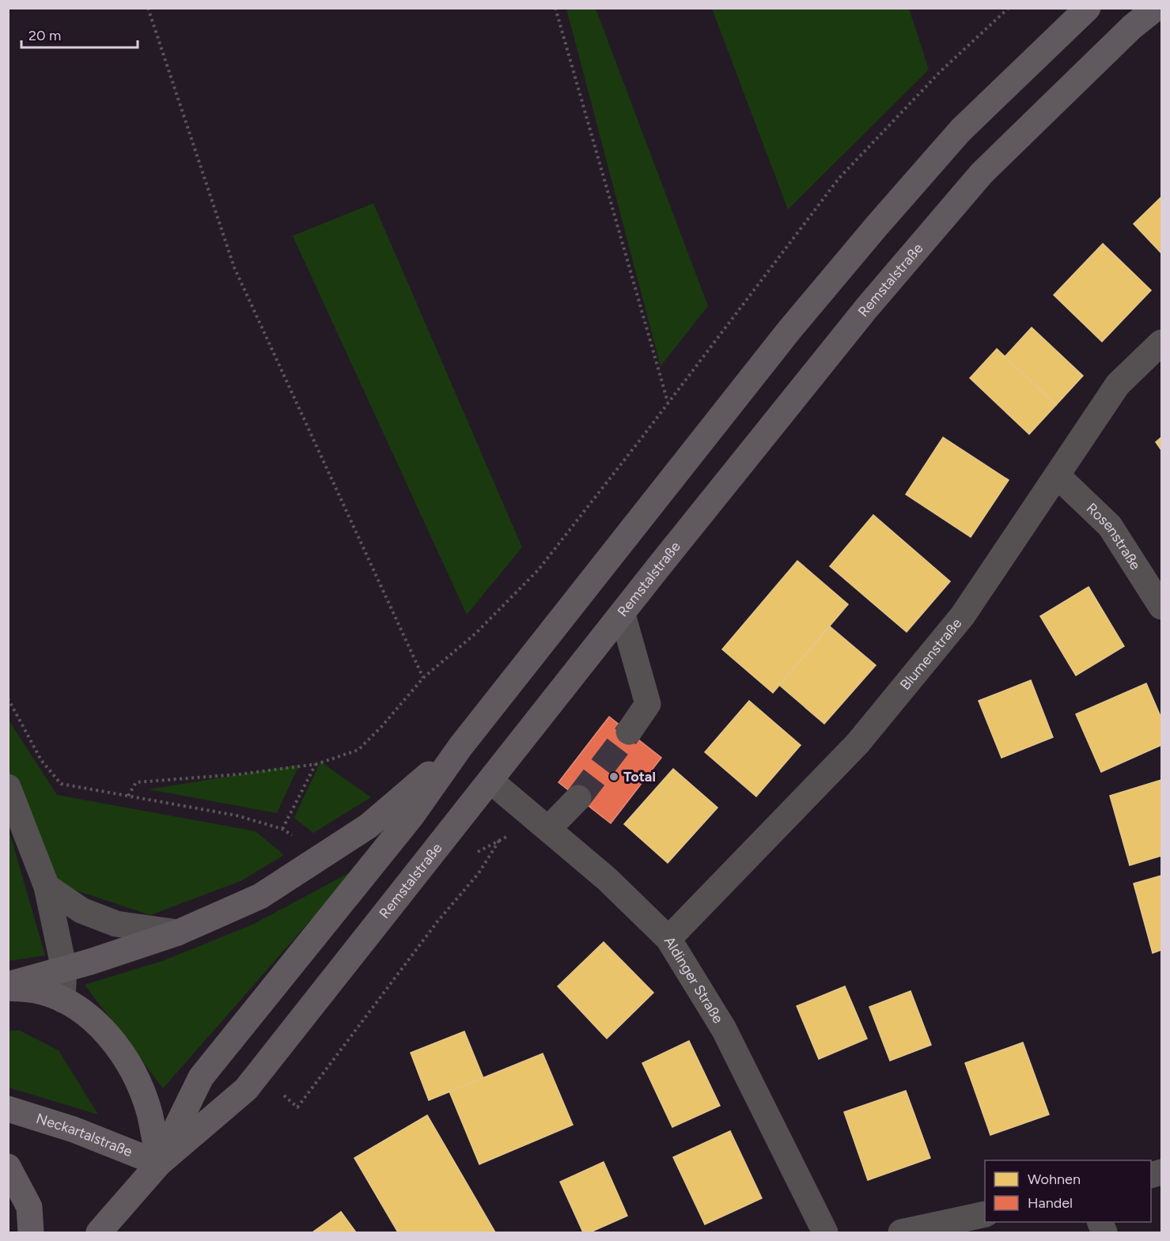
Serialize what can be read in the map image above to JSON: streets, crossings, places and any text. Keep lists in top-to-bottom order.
{
  "streets": {
    "main road": ["Remstalstraße", "Neckartalstraße"],
    "street": ["Rosenstraße", "Blumenstraße", "Aldinger Straße"]
  },
  "crossings": [
    ["Remstalstraße", "Aldinger Straße"],
    ["Remstalstraße", "Neckartalstraße"],
    ["Rosenstraße", "Blumenstraße"],
    ["Blumenstraße", "Aldinger Straße"]
  ],
  "places": ["Total"],
  "legend": ["Wohnen", "Handel"],
  "scale_bar": "20 m"
}
